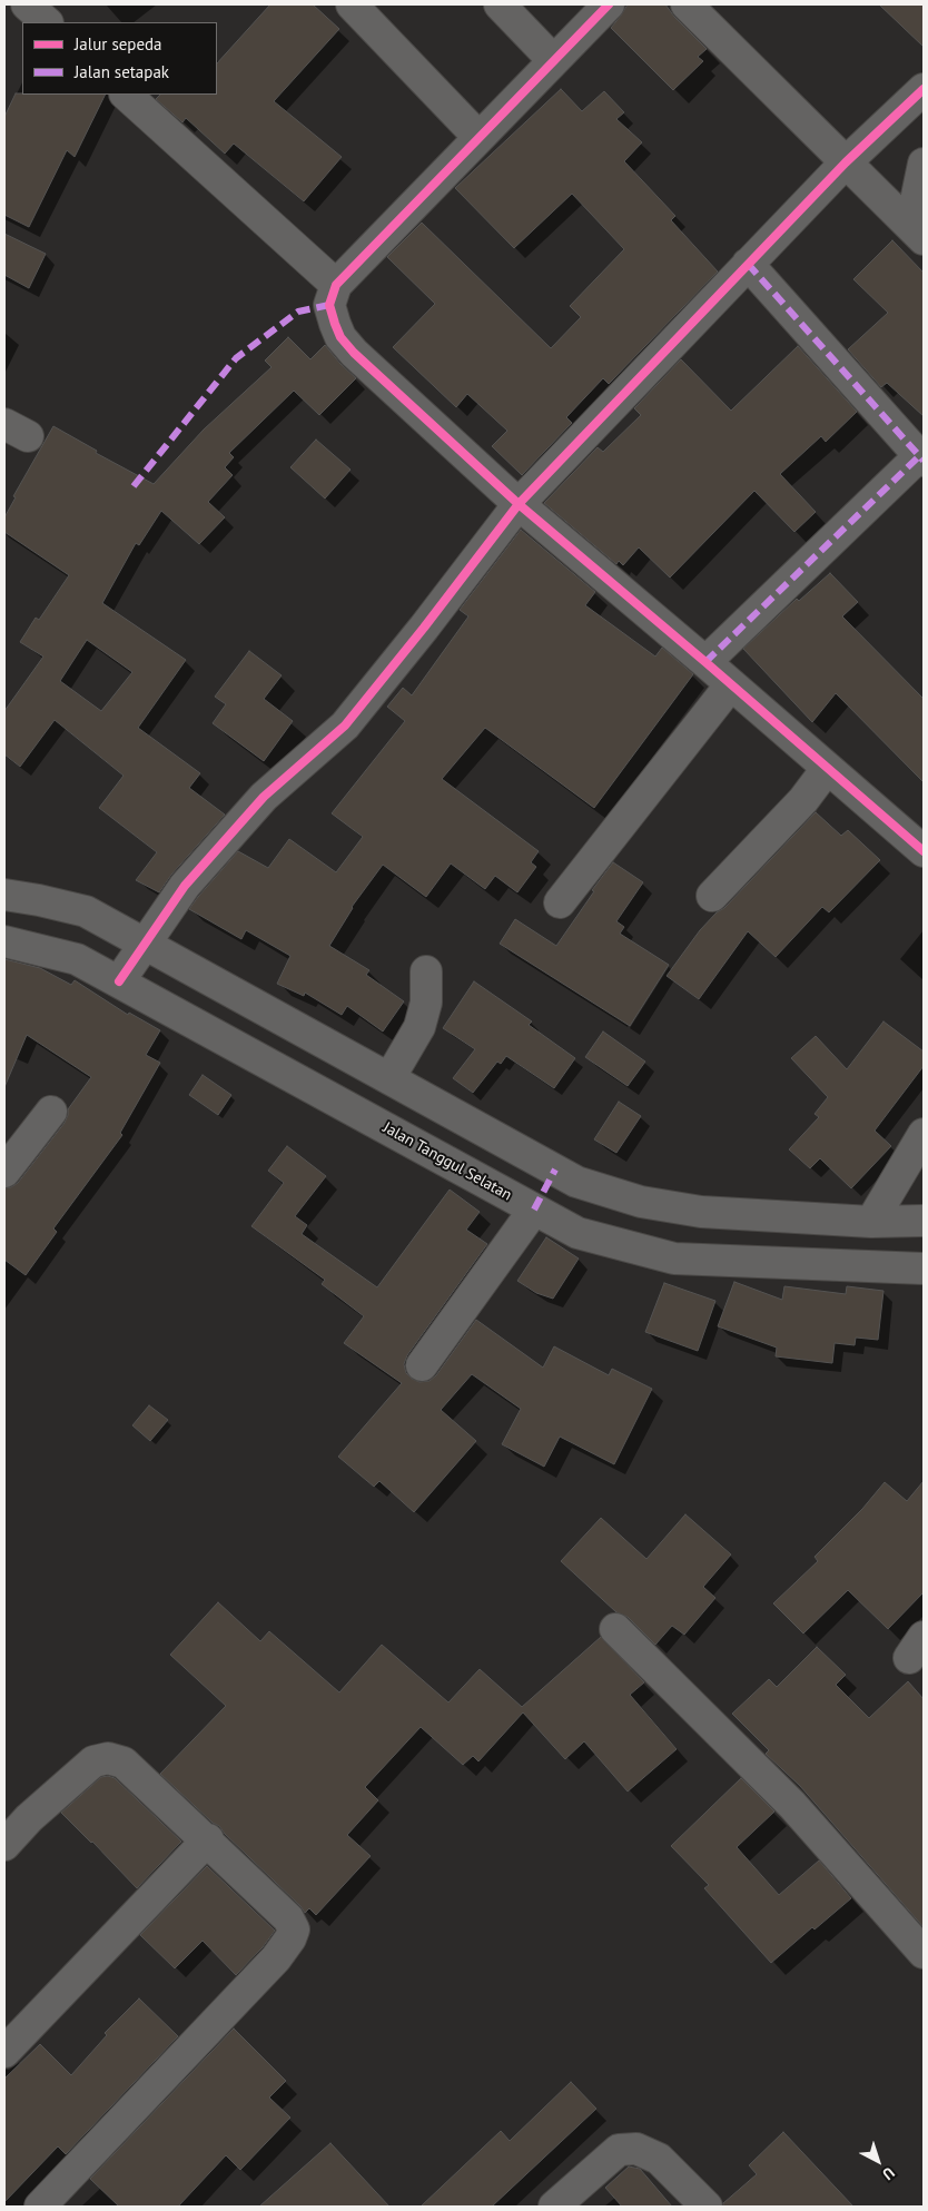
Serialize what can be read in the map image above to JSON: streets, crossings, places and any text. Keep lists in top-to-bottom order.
{
  "streets": {
    "street": ["Jalan Tanggul Selatan"]
  },
  "legend": ["Jalur sepeda", "Jalan setapak"],
  "north": "bottom right"
}
